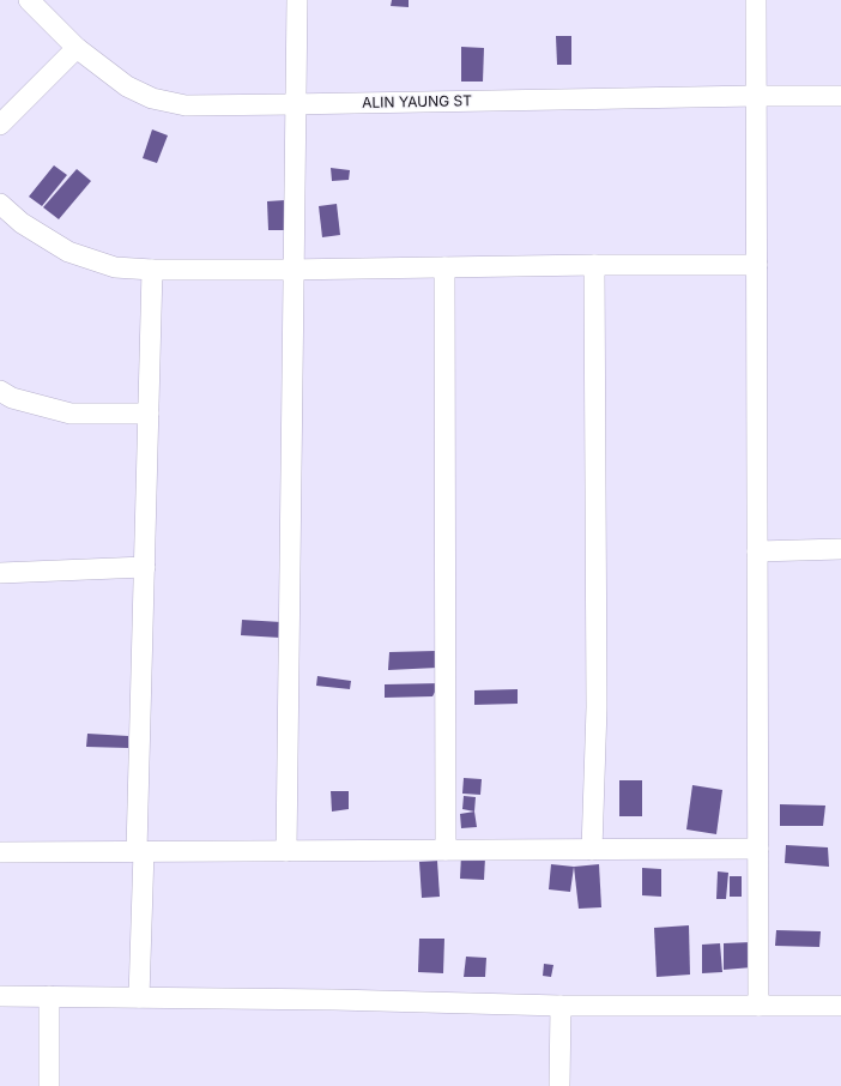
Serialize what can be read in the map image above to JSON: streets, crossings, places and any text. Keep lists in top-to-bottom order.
{
  "streets": {
    "street": ["ALIN YAUNG ST"]
  }
}
